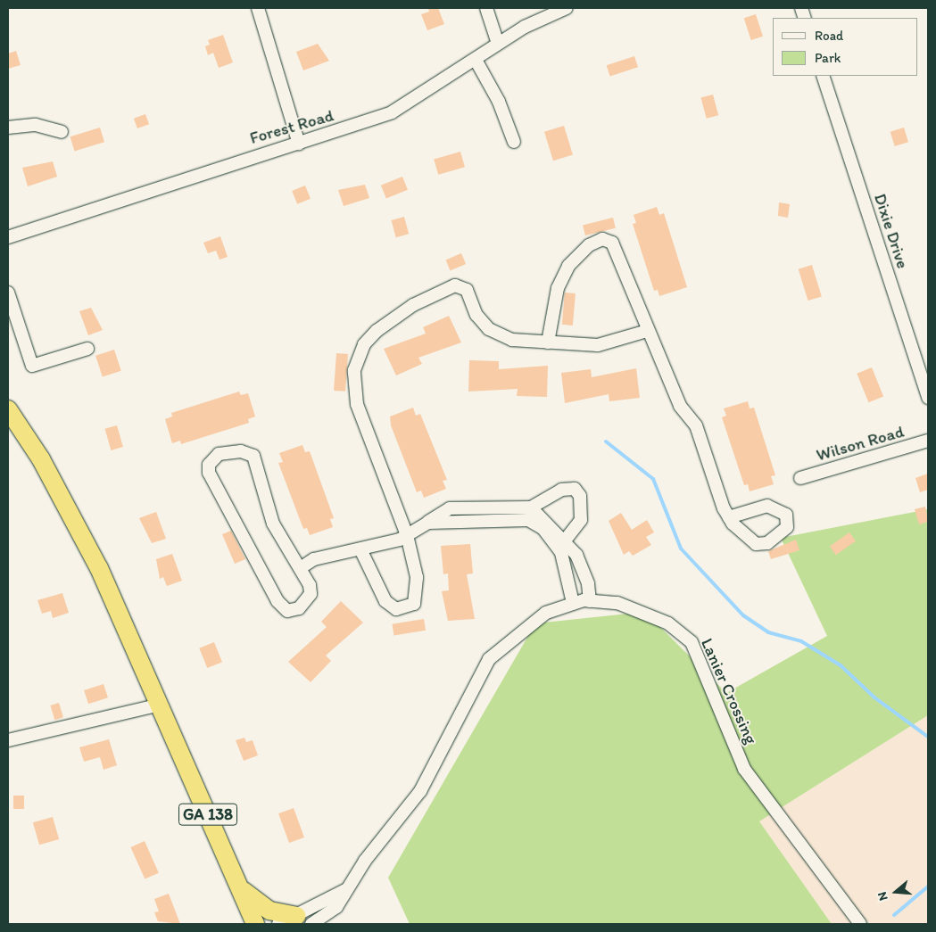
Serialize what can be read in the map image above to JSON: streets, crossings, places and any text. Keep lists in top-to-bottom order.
{
  "streets": {
    "highway": ["GA 138"],
    "street": [
      "Forest Road",
      "Dixie Drive",
      "Wilson Road",
      "Lanier Crossing"
    ]
  },
  "legend": ["Road", "Park"],
  "north": "left"
}
